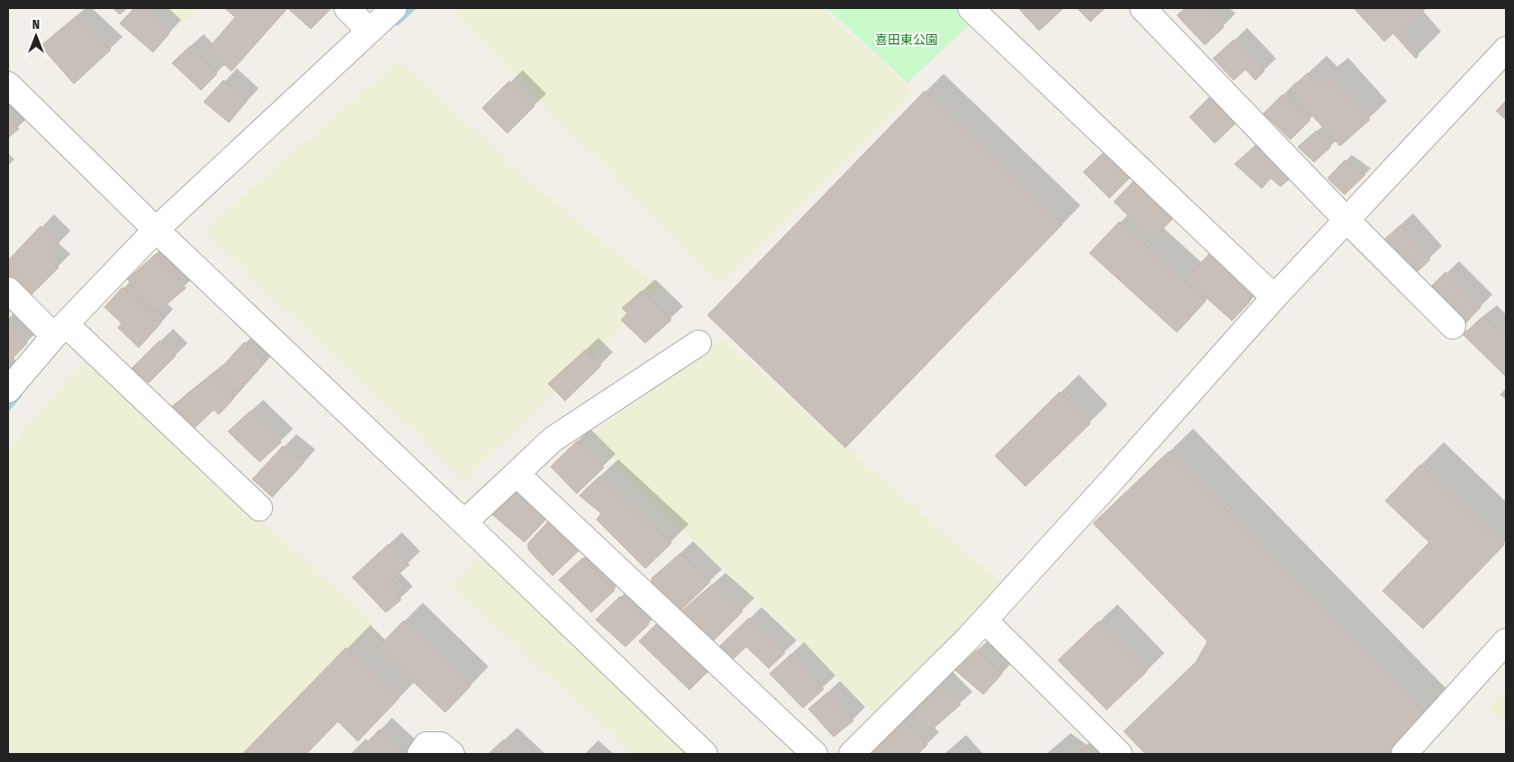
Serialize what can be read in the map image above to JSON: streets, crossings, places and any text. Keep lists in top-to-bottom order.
{
  "parks": ["喜田東公園"],
  "north": "top"
}
